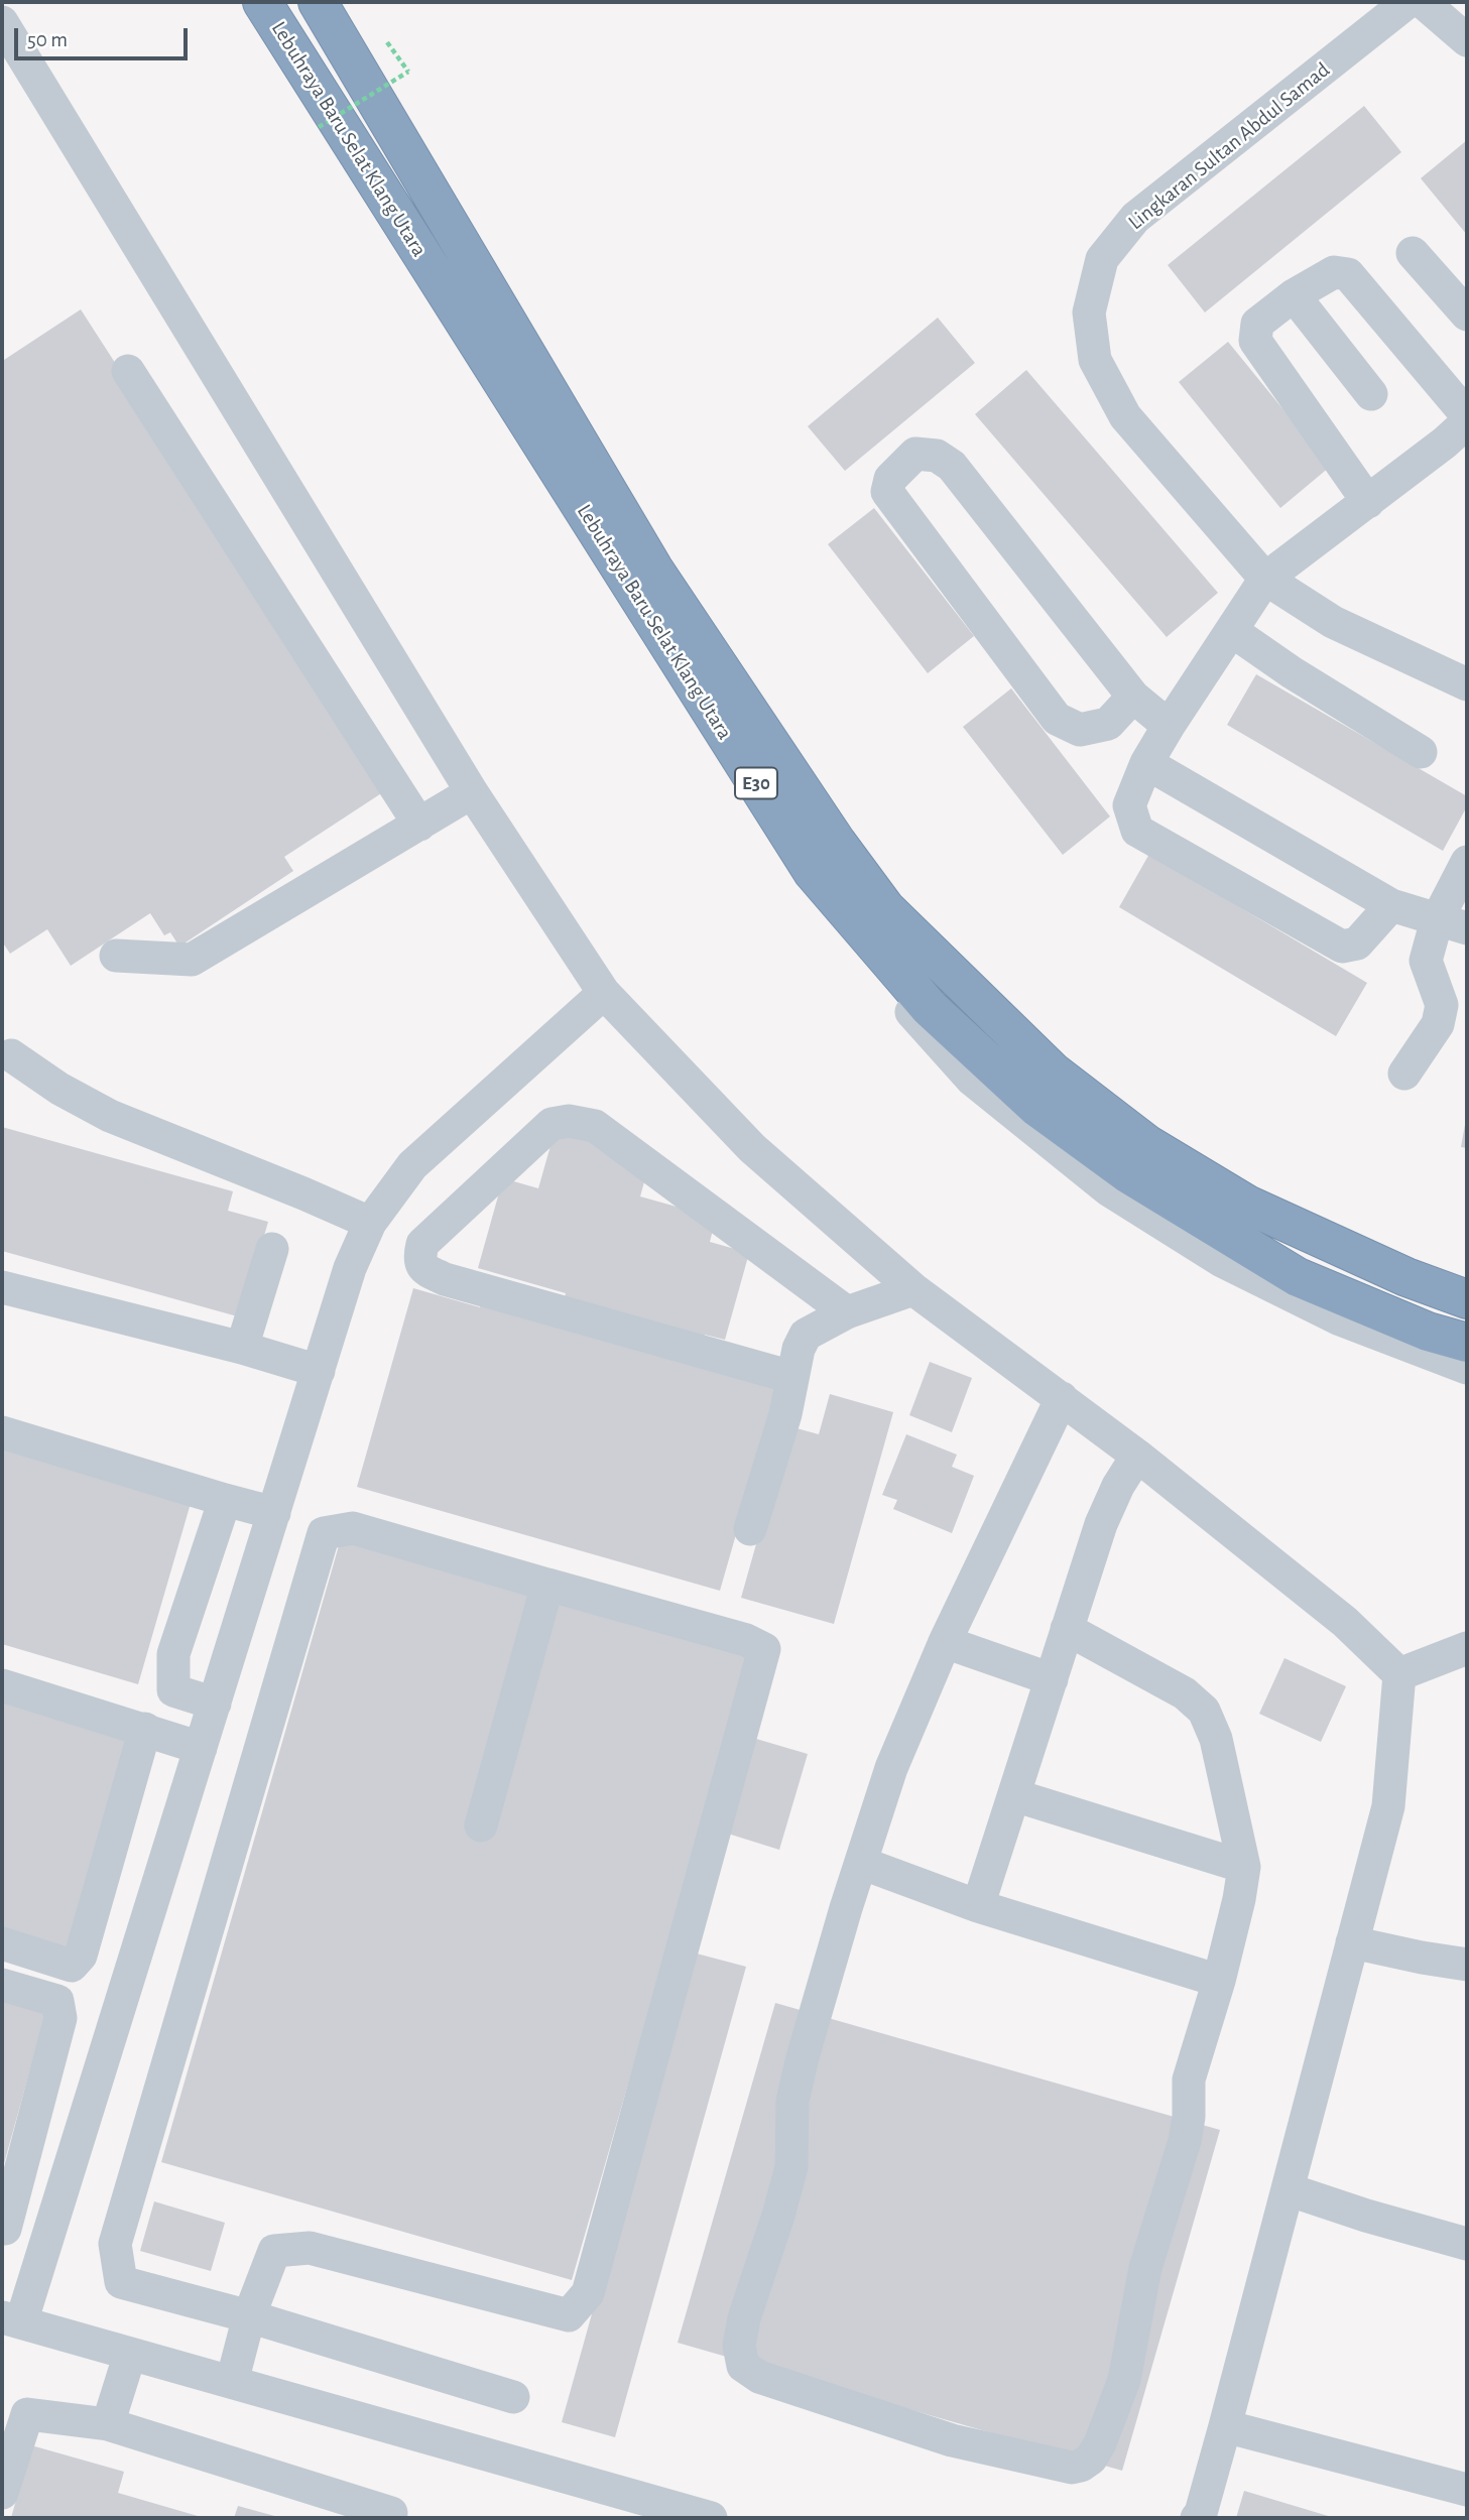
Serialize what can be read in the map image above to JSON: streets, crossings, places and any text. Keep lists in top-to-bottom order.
{
  "streets": {
    "highway": ["Lebuhraya Baru Selat Klang Utara", "E30"],
    "street": ["Lingkaran Sultan Abdul Samad"]
  },
  "scale_bar": "50 m"
}
